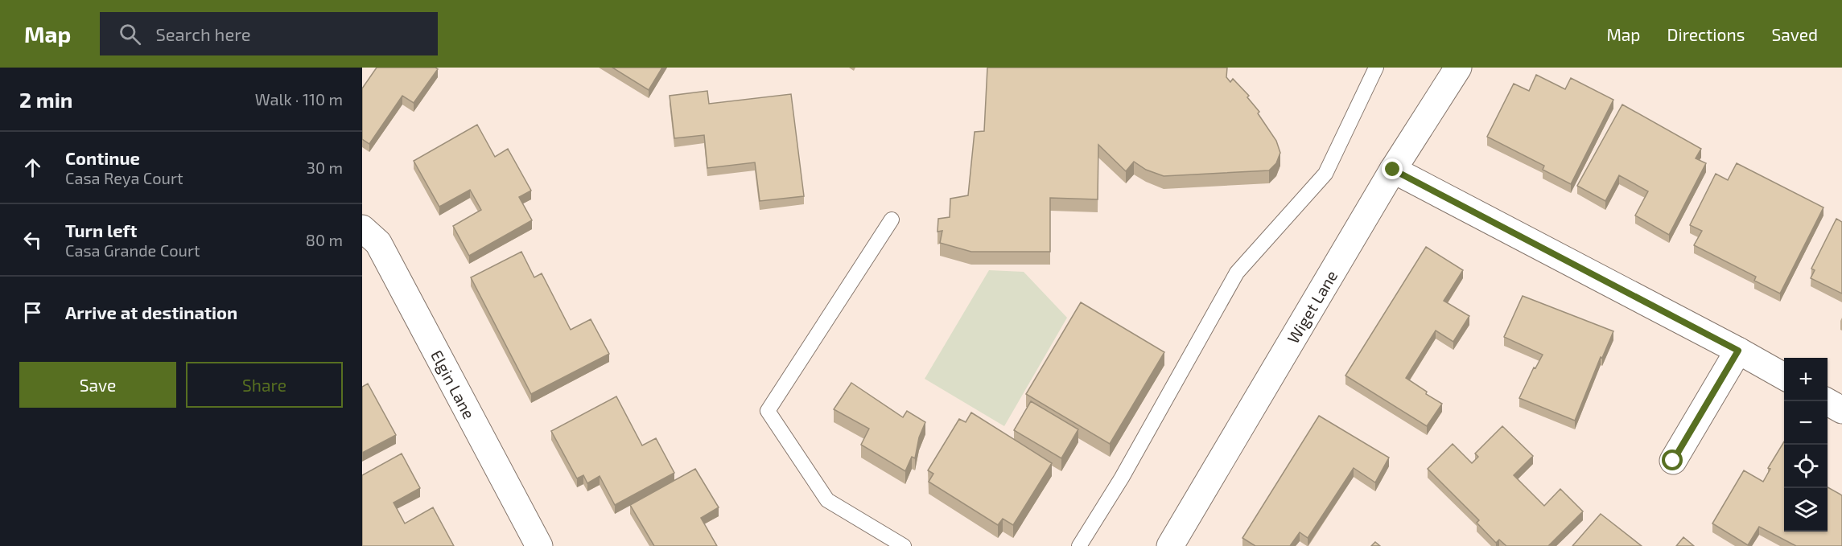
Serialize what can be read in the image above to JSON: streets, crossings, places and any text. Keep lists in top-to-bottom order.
{
  "streets": {
    "street": ["Wiget Lane", "Elgin Lane"]
  },
  "page": {
    "header": "Map",
    "search": "Search here",
    "nav": ["Map", "Directions", "Saved"],
    "heading": ["2 min", "Walk · 110 m"],
    "list": [
      ["Continue", "Casa Reya Court", "30 m"],
      ["Turn left", "Casa Grande Court", "80 m"],
      "Arrive at destination"
    ],
    "buttons": ["Save", "Share"],
    "map_buttons": ["+", "−"]
  }
}
